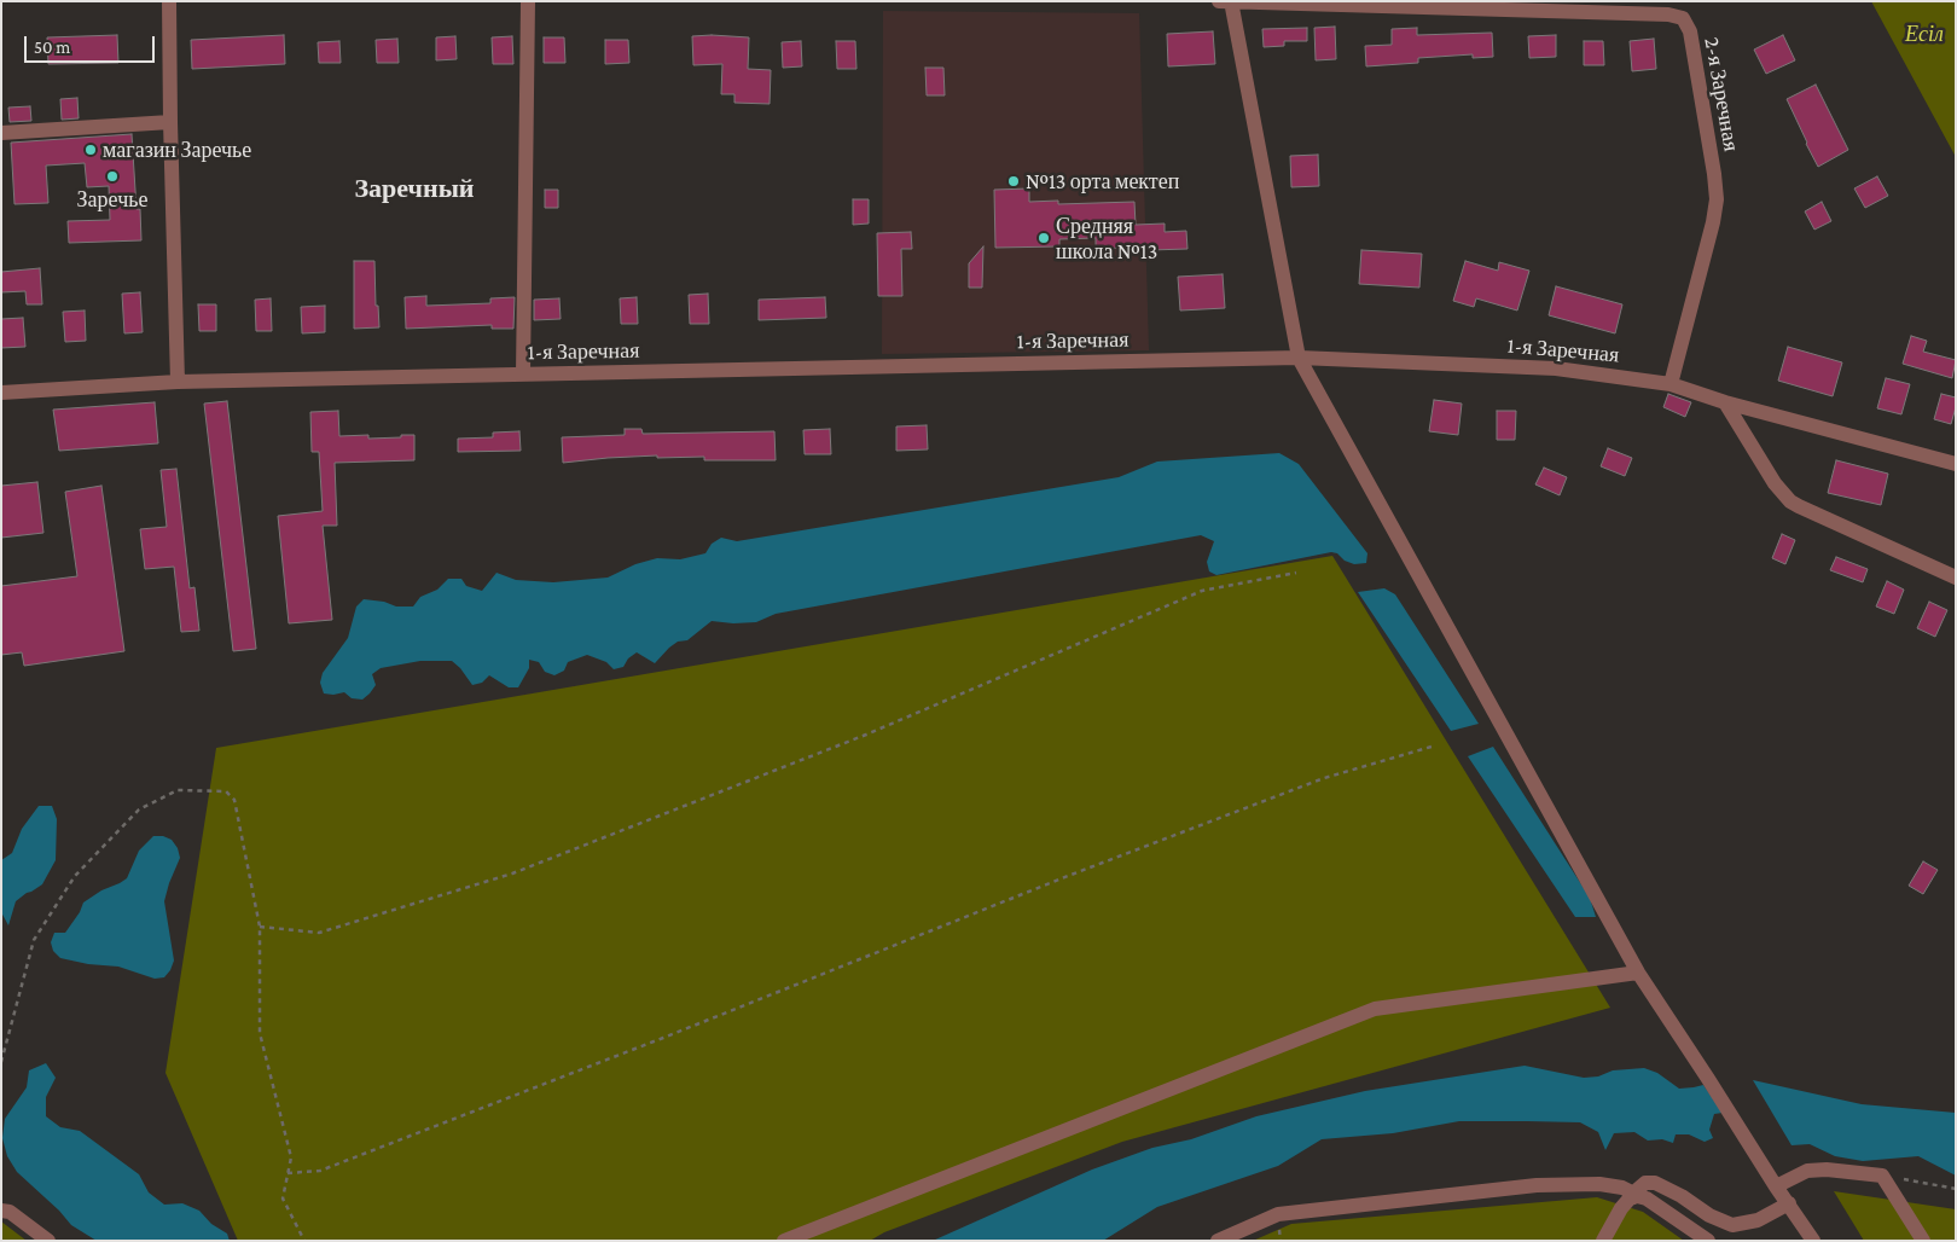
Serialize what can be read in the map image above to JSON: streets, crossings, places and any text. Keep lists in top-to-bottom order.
{
  "streets": {
    "street": ["2-я Заречная", "1-я Заречная"]
  },
  "crossings": [
    ["2-я Заречная", "1-я Заречная"]
  ],
  "districts": ["Заречный"],
  "parks": ["Есіл"],
  "places": [
    "магазин Заречье",
    "Заречье",
    "№13 орта мектеп",
    "Средняя школа №13"
  ],
  "scale_bar": "50 m"
}
